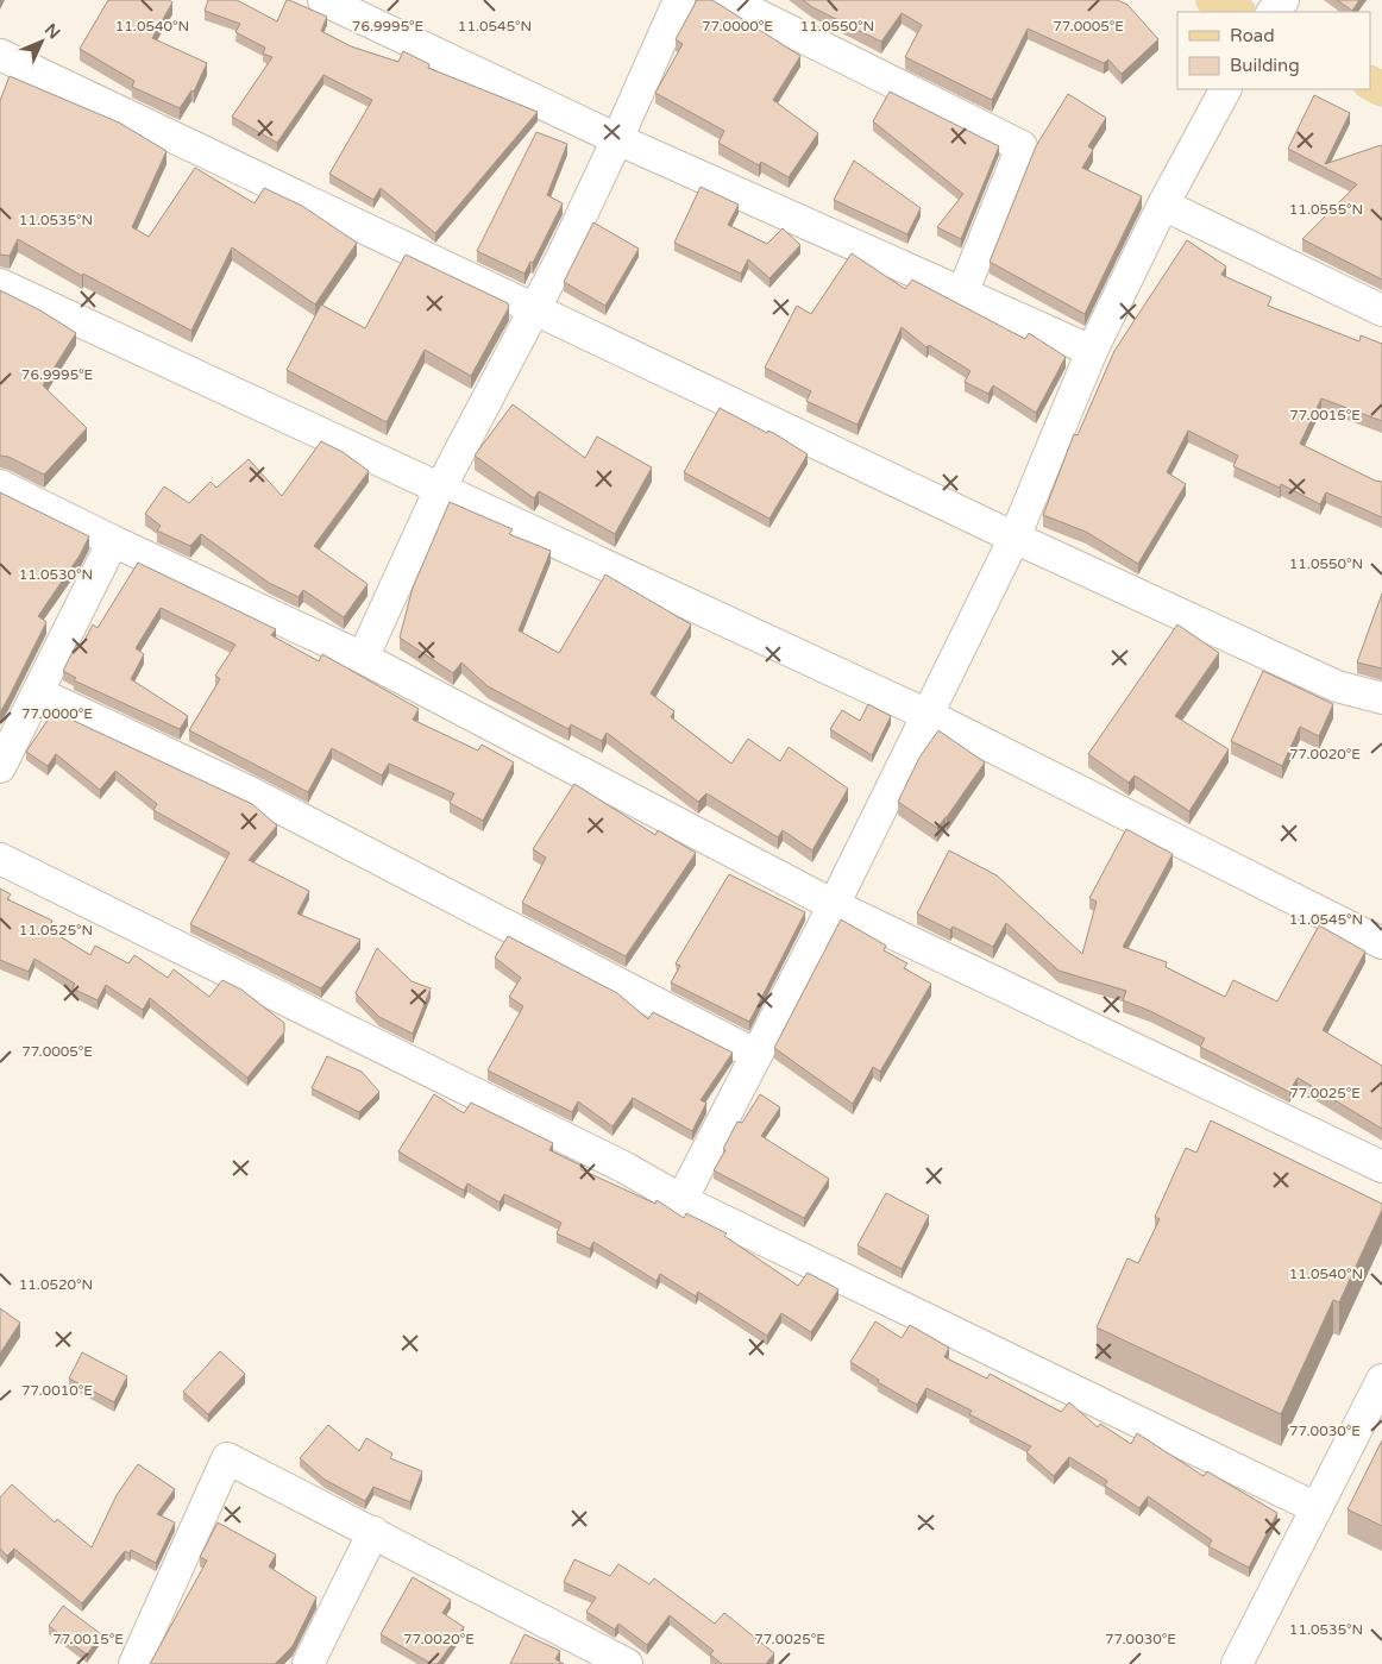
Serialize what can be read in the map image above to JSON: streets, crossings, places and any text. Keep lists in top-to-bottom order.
{
  "legend": ["Road", "Building"],
  "north": "top right",
  "coordinates": [
    "76.9995°E",
    "77.0000°E",
    "77.0005°E",
    "11.0540°N",
    "11.0545°N",
    "11.0550°N",
    "11.0555°N",
    "11.0535°N",
    "77.0015°E",
    "11.0530°N",
    "77.0020°E",
    "11.0525°N",
    "77.0025°E",
    "11.0520°N",
    "77.0010°E",
    "77.0030°E"
  ]
}
